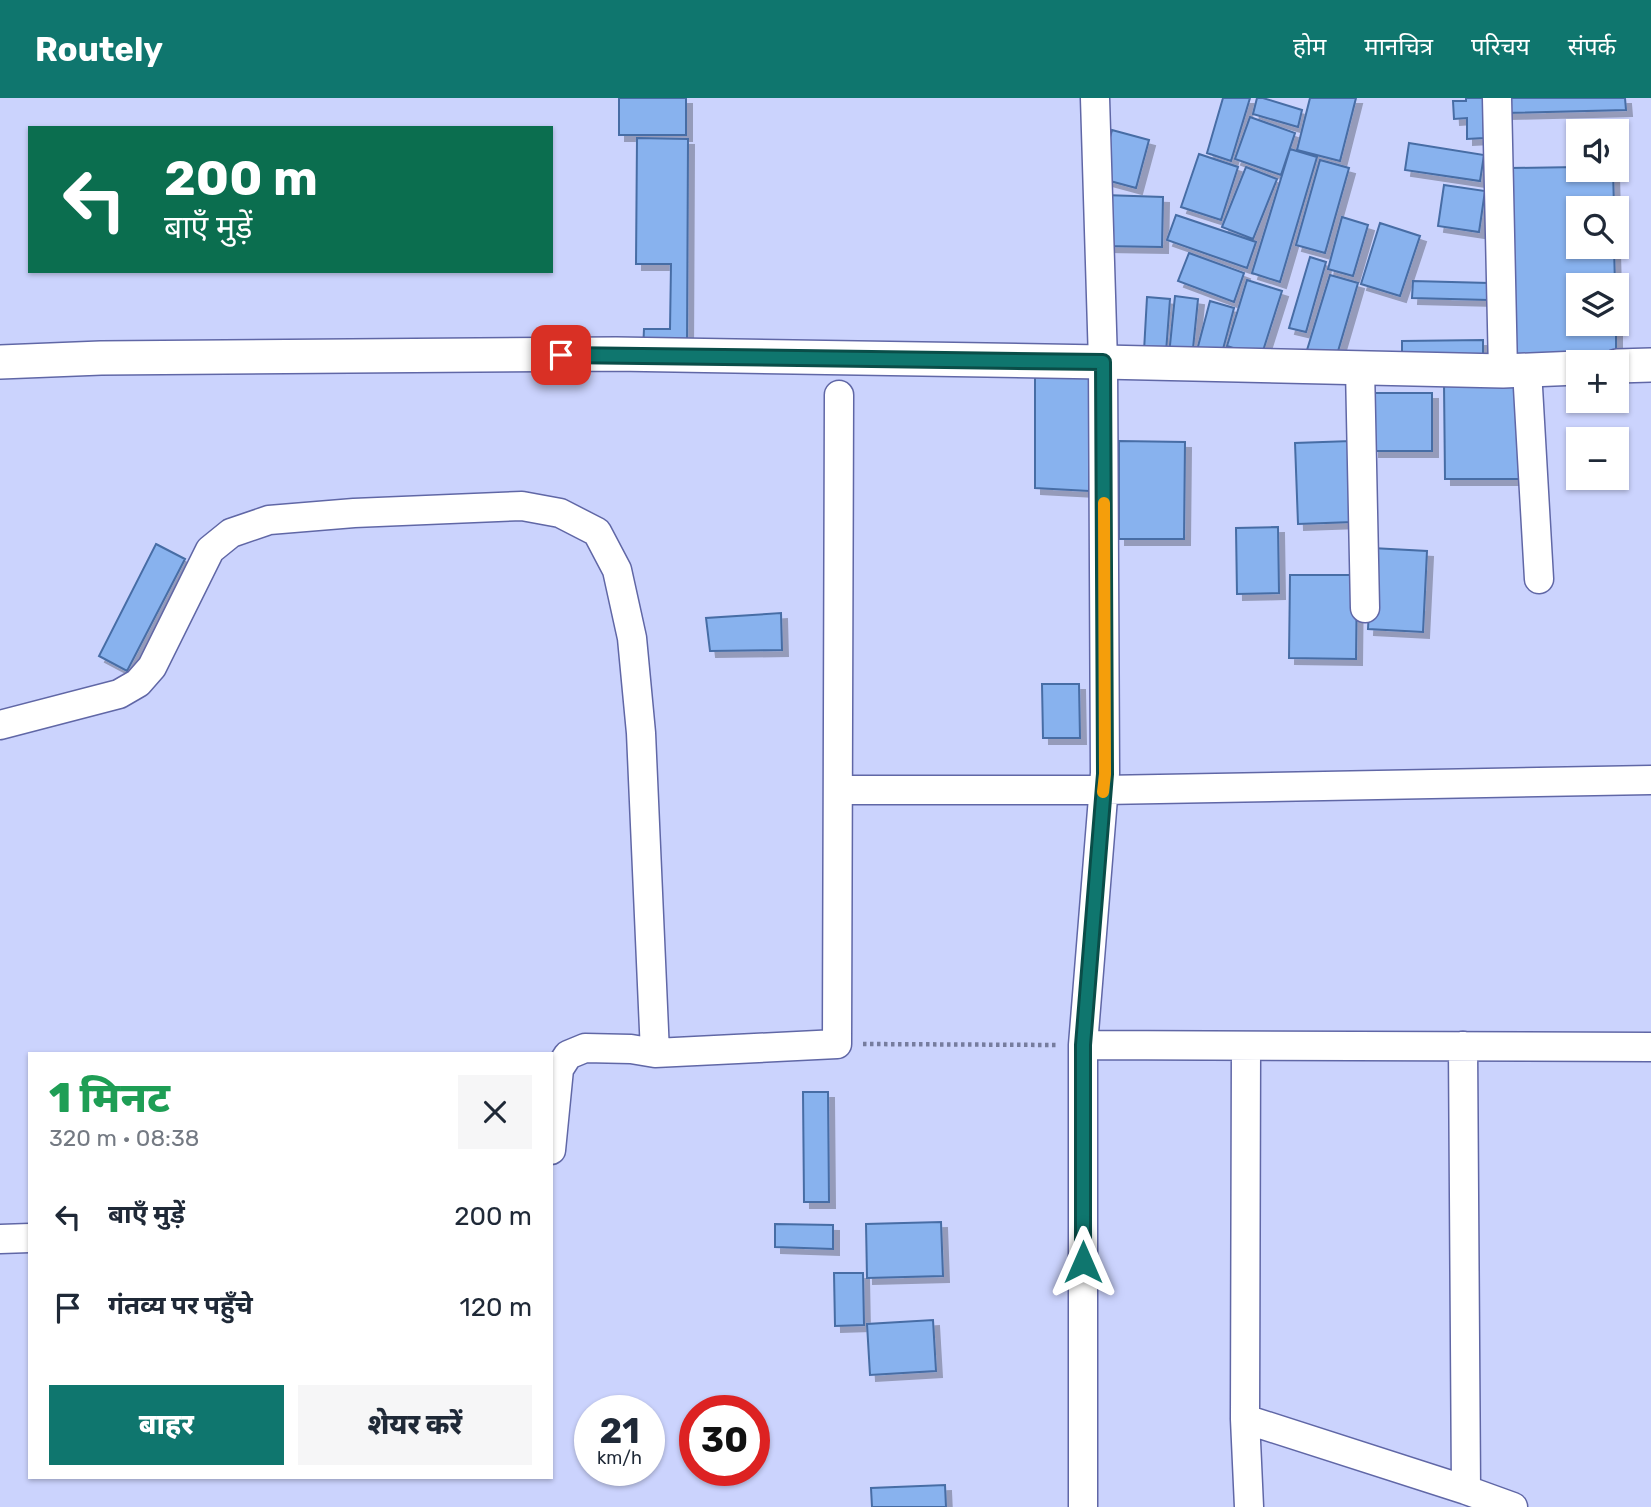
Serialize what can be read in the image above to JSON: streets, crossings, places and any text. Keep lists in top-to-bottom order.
{
  "page": {
    "header": "Routely",
    "nav": [
      "होम",
      "मानचित्र",
      "परिचय",
      "संपर्क"
    ],
    "map_buttons": ["+", "−"],
    "turn": ["200 m", "बाएँ मुड़ें"],
    "heading": ["1 मिनट", "320 m · 08:38"],
    "list": [
      {
        "name": "बाएँ मुड़ें",
        "value": "200 m"
      },
      {
        "name": "गंतव्य पर पहुँचे",
        "value": "120 m"
      }
    ],
    "buttons": ["बाहर", "शेयर करें"],
    "speed": "21 km/h",
    "limit": "30"
  }
}
